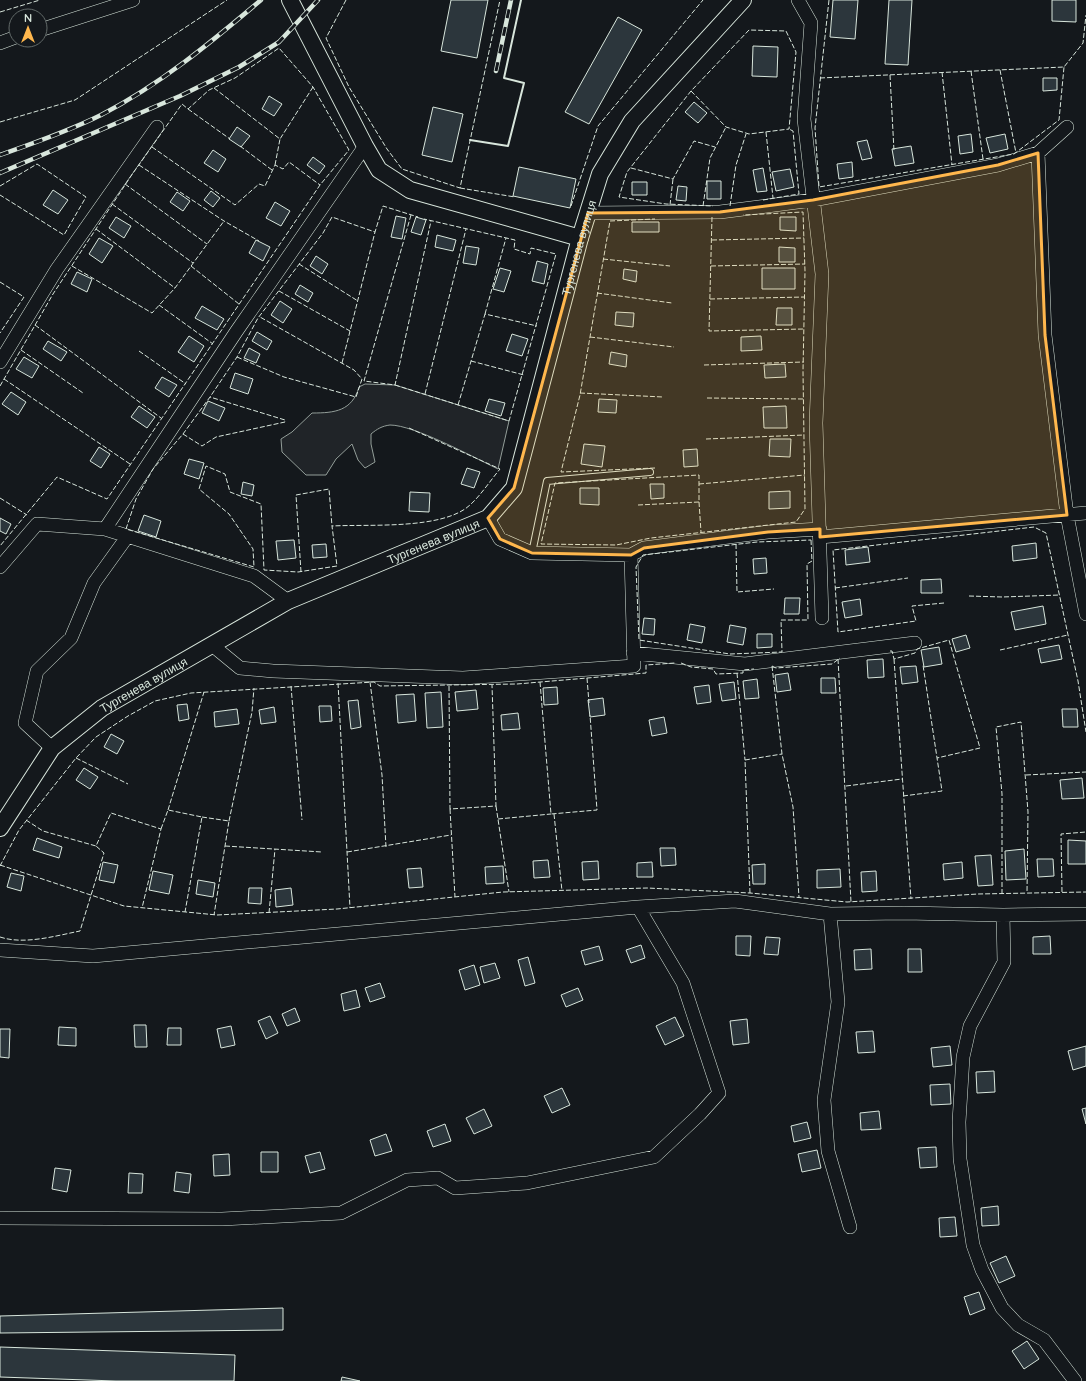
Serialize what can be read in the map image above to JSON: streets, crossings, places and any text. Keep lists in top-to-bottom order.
{
  "streets": {
    "street": ["Тургенева вулиця"]
  },
  "north": "top"
}
